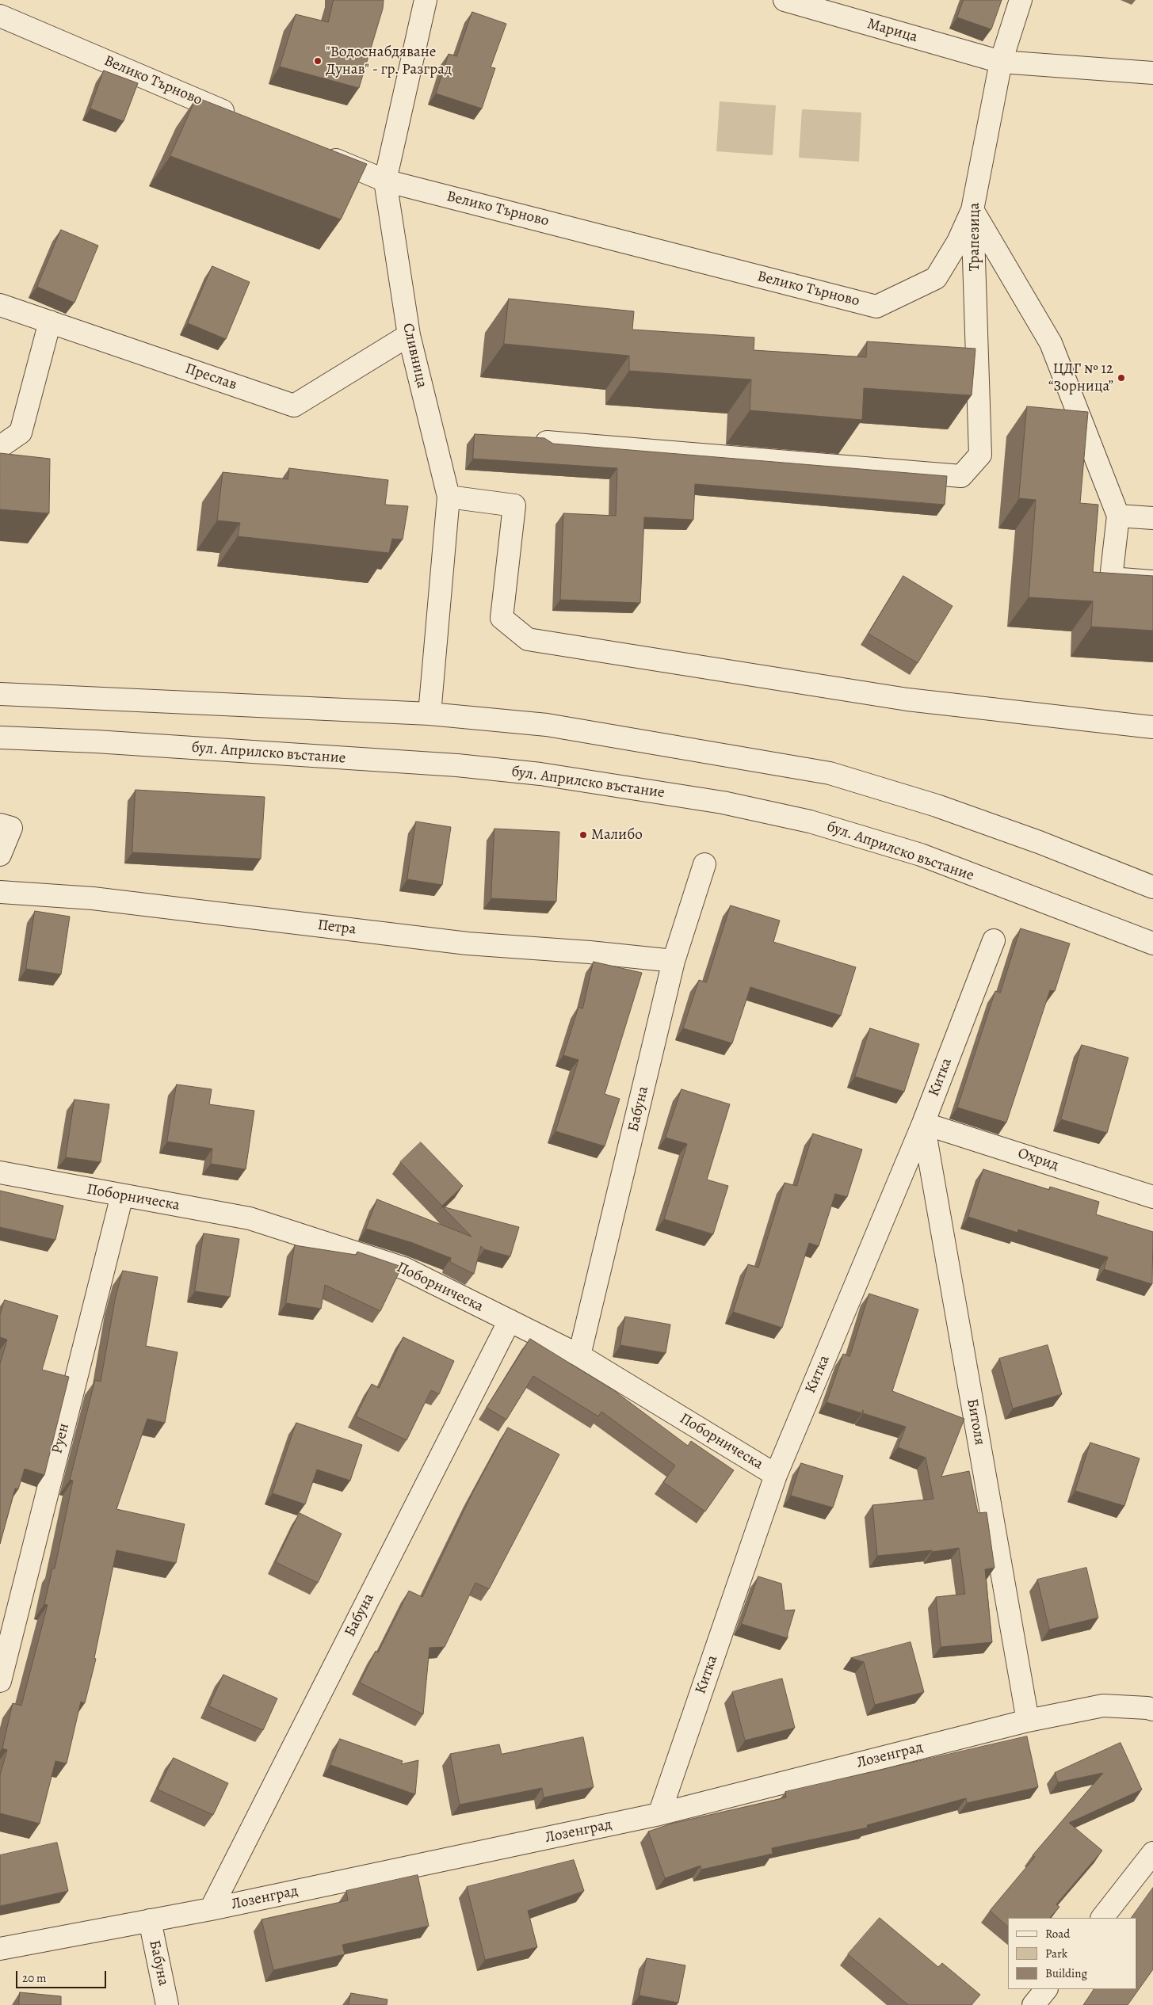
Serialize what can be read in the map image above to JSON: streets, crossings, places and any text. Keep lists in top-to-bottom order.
{
  "streets": {
    "street": [
      "Марица",
      "Велико Търново",
      "Трапезица",
      "Сливница",
      "Преслав",
      "бул. Априлско въстание",
      "Петра",
      "Китка",
      "Бабуна",
      "Охрид",
      "Поборническа",
      "Битоля",
      "Руен",
      "Лозенград"
    ]
  },
  "crossings": [
    ["Марица", "Трапезица"],
    ["Велико Търново", "Трапезица"],
    ["Велико Търново", "Сливница"],
    ["Сливница", "Преслав"],
    ["Петра", "Бабуна"],
    ["Китка", "Охрид"],
    ["Китка", "Поборническа"],
    ["Китка", "Битоля"],
    ["Китка", "Лозенград"],
    ["Бабуна", "Поборническа"],
    ["Бабуна", "Лозенград"],
    ["Охрид", "Битоля"],
    ["Поборническа", "Руен"],
    ["Битоля", "Лозенград"]
  ],
  "places": ["\"Водоснабдяване Дунав\" - гр. Разград", "ЦДГ № 12 “Зорница”", "Малибо"],
  "legend": ["Road", "Park", "Building"],
  "scale_bar": "20 m"
}
